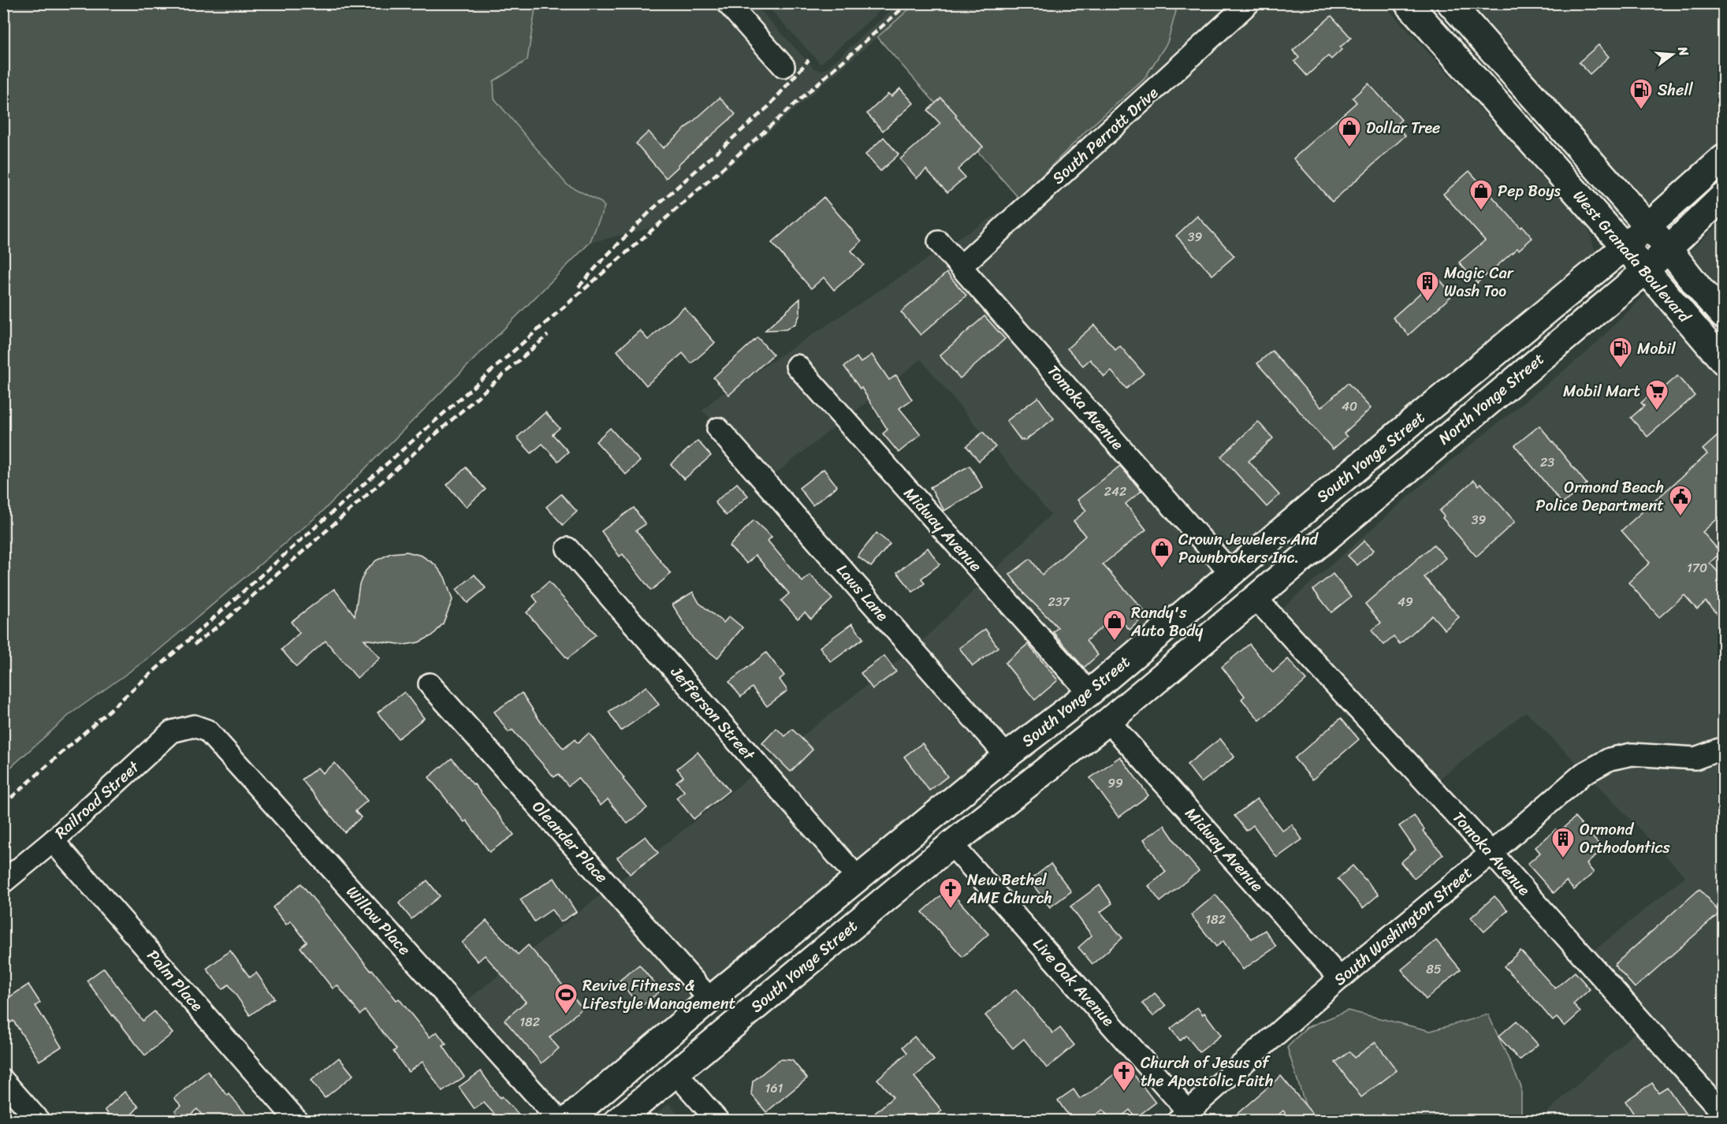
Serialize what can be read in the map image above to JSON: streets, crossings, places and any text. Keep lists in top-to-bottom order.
{
  "streets": {
    "main road": ["West Granada Boulevard", "North Yonge Street", "South Yonge Street"],
    "street": [
      "South Perrott Drive",
      "Tomoka Avenue",
      "Midway Avenue",
      "Laws Lane",
      "Jefferson Street",
      "Railroad Street",
      "Oleander Place",
      "Willow Place",
      "South Washington Street",
      "Palm Place",
      "Live Oak Avenue"
    ]
  },
  "crossings": [
    ["South Perrott Drive", "Tomoka Avenue"],
    ["West Granada Boulevard", "North Yonge Street"],
    ["West Granada Boulevard", "South Yonge Street"],
    ["North Yonge Street", "Tomoka Avenue"],
    ["North Yonge Street", "South Yonge Street"],
    ["Tomoka Avenue", "South Yonge Street"],
    ["Tomoka Avenue", "South Washington Street"],
    ["South Yonge Street", "Midway Avenue"],
    ["South Yonge Street", "Laws Lane"],
    ["South Yonge Street", "Jefferson Street"],
    ["South Yonge Street", "Oleander Place"],
    ["South Yonge Street", "Live Oak Avenue"],
    ["Midway Avenue", "South Washington Street"],
    ["Railroad Street", "Willow Place"],
    ["Railroad Street", "Palm Place"],
    ["South Washington Street", "Live Oak Avenue"]
  ],
  "places": {
    "fuel station": ["Shell", "Mobil"],
    "shop": [
      "Dollar Tree",
      "Pep Boys",
      "Crown Jewelers And Pawnbrokers Inc.",
      "Randy's Auto Body"
    ],
    "building": ["Magic Car Wash Too", "Ormond Orthodontics"],
    "supermarket": ["Mobil Mart"],
    "public building": ["Ormond Beach Police Department"],
    "church": ["New Bethel AME Church", "Church of Jesus of the Apostolic Faith"],
    "sports": ["Revive Fitness & Lifestyle Management"]
  },
  "house_numbers": [
    "39",
    "40",
    "23",
    "242",
    "39",
    "170",
    "237",
    "49",
    "99",
    "182",
    "85",
    "182",
    "161"
  ],
  "north": "right"
}
